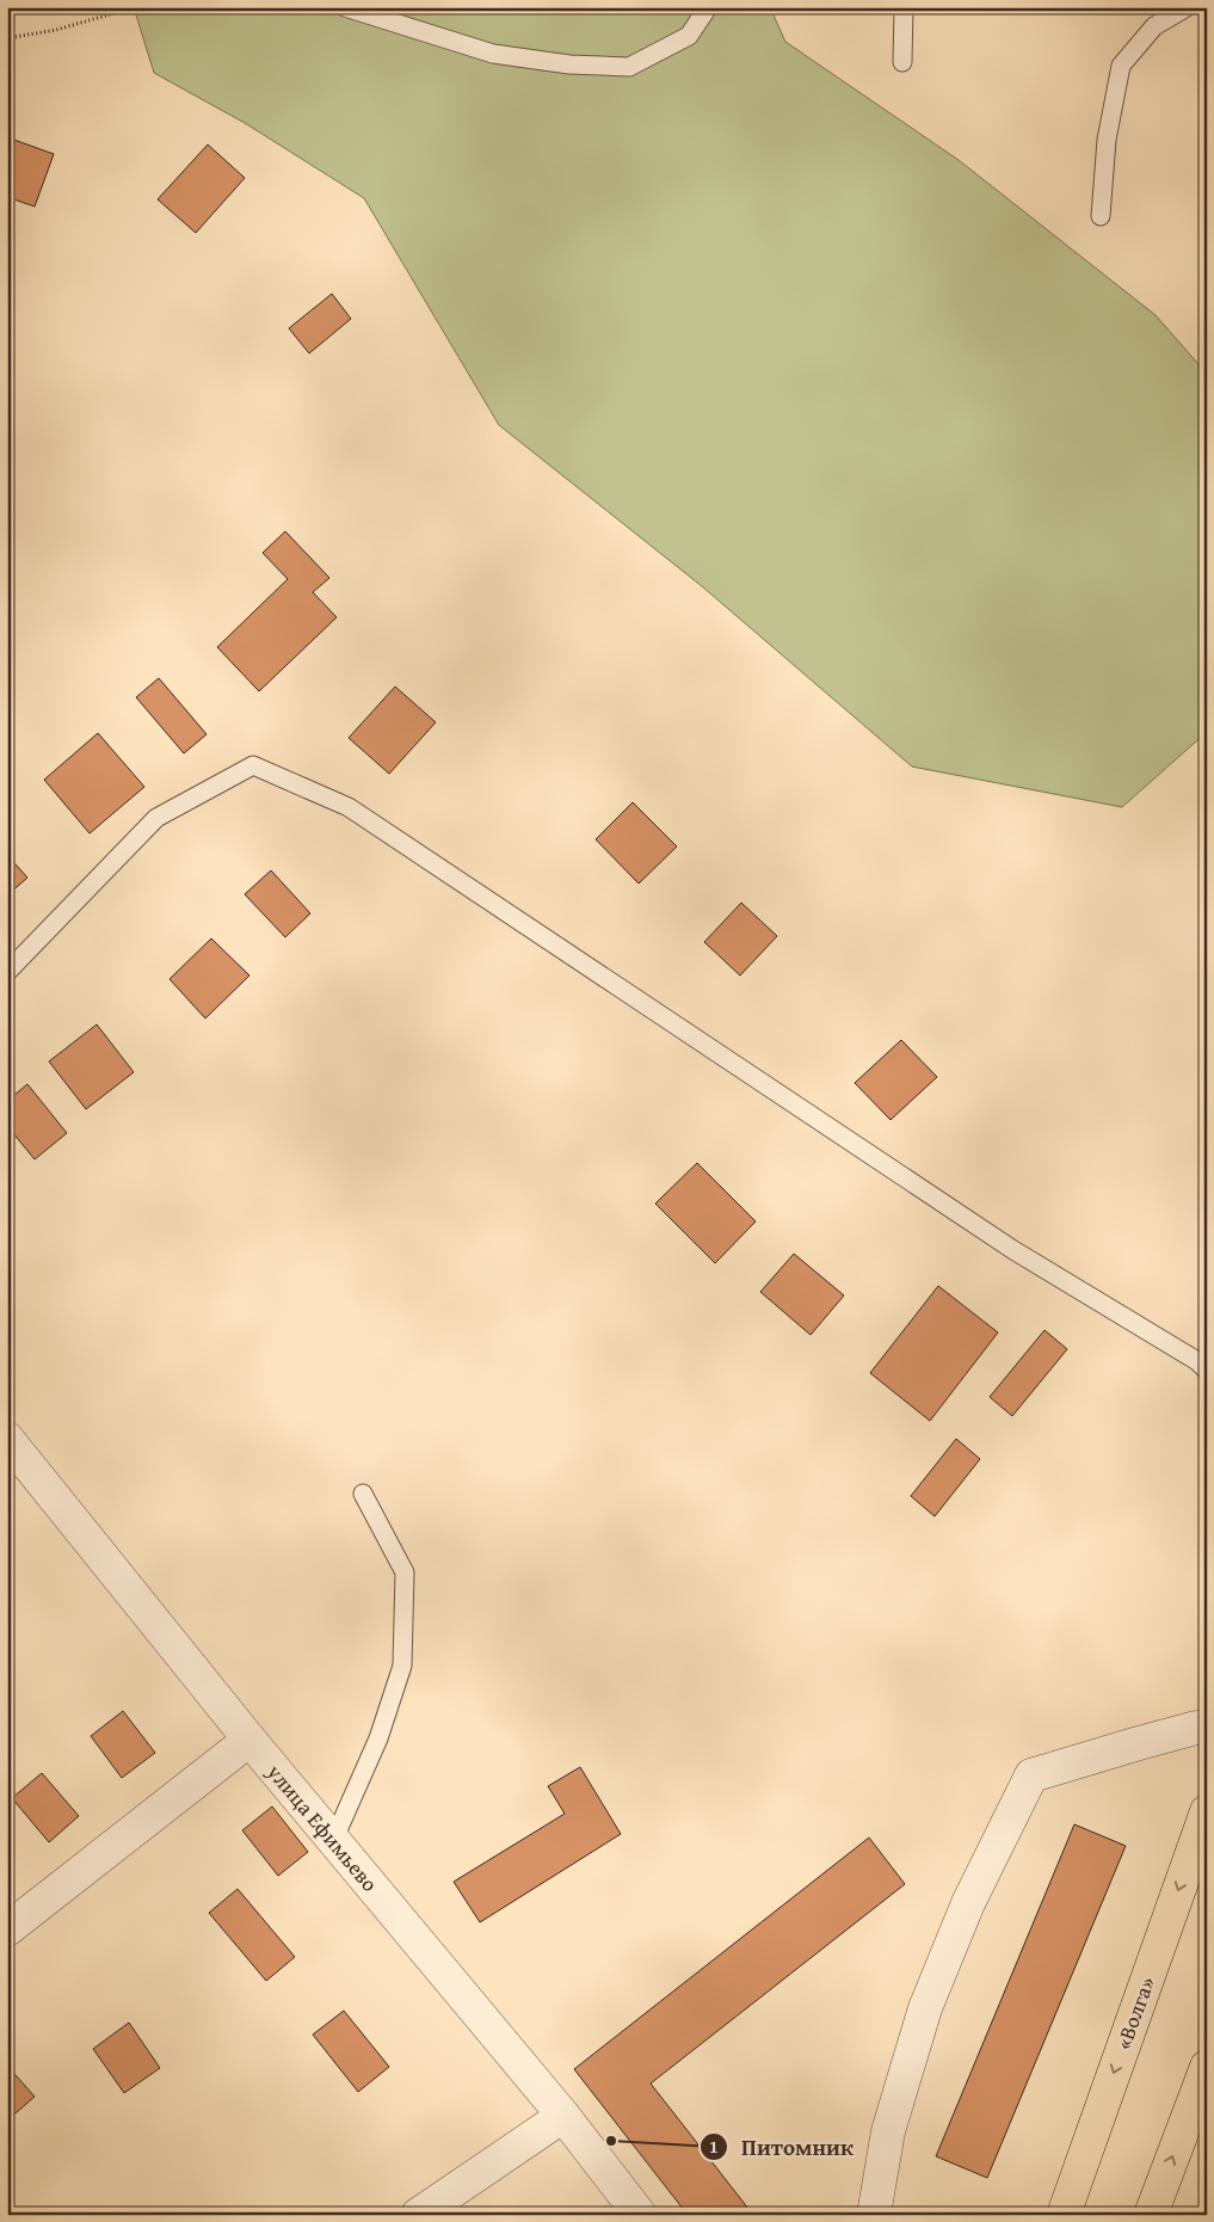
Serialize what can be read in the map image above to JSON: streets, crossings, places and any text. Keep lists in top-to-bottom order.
{
  "streets": {
    "highway": ["«Волга»"],
    "street": ["улица Ефимьево"]
  },
  "places": ["Питомник"]
}
